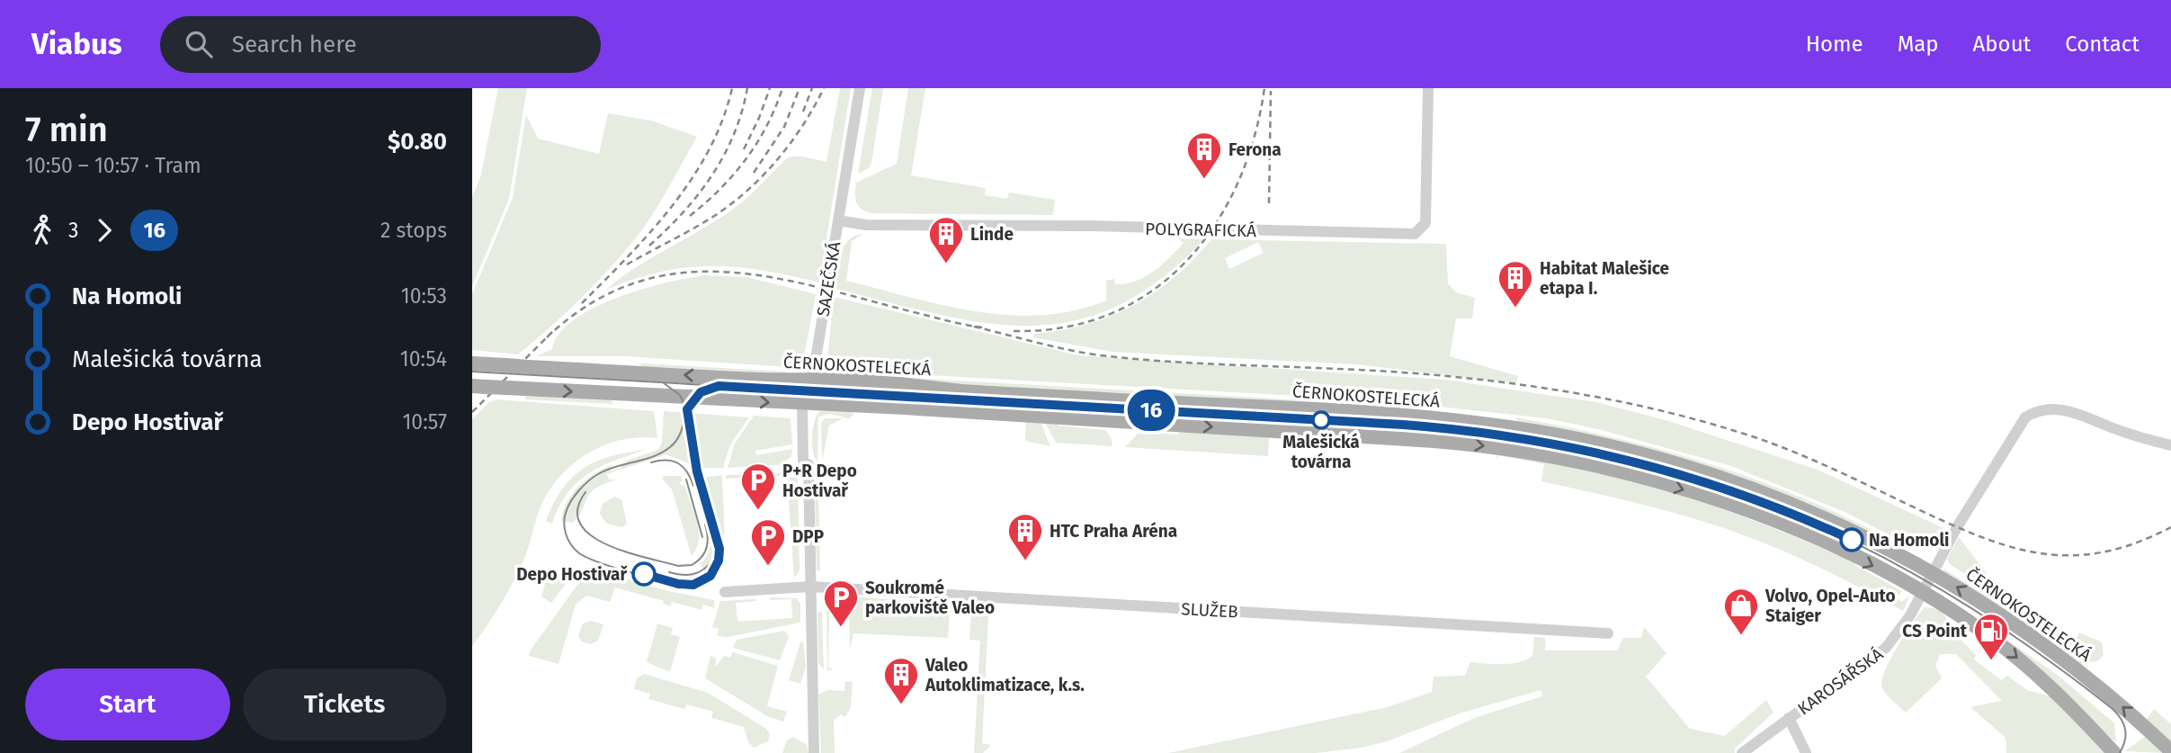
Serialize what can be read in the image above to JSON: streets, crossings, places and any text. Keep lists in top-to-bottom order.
{
  "streets": {
    "main road": ["ČERNOKOSTELECKÁ"],
    "street": [
      "POLYGRAFICKÁ",
      "SAZEČSKÁ",
      "SLUŽEB",
      "KAROSÁŘSKÁ"
    ]
  },
  "crossings": [
    ["POLYGRAFICKÁ", "SAZEČSKÁ"],
    ["SAZEČSKÁ", "ČERNOKOSTELECKÁ"],
    ["SAZEČSKÁ", "SLUŽEB"],
    ["ČERNOKOSTELECKÁ", "KAROSÁŘSKÁ"]
  ],
  "places": {
    "building": [
      "Ferona",
      "Linde",
      "Habitat Malešice etapa I.",
      "HTC Praha Aréna",
      "Valeo Autoklimatizace, k.s."
    ],
    "other": ["Malešická továrna", "Na Homoli", "Depo Hostivař"],
    "parking": ["P+R Depo Hostivař", "DPP", "Soukromé parkoviště Valeo"],
    "shop": ["Volvo, Opel-Auto Staiger"],
    "fuel station": ["CS Point"]
  },
  "lines": ["tram line 16"],
  "page": {
    "header": "Viabus",
    "search": "Search here",
    "nav": [
      "Home",
      "Map",
      "About",
      "Contact"
    ],
    "heading": ["7 min", "10:50 – 10:57 · Tram", "$0.80"],
    "on_map": "16",
    "legs": ["3", "16", "2 stops"],
    "list": [
      {
        "name": "Na Homoli",
        "value": "10:53"
      },
      {
        "name": "Malešická továrna",
        "value": "10:54"
      },
      {
        "name": "Depo Hostivař",
        "value": "10:57"
      }
    ],
    "buttons": ["Start", "Tickets"]
  }
}
